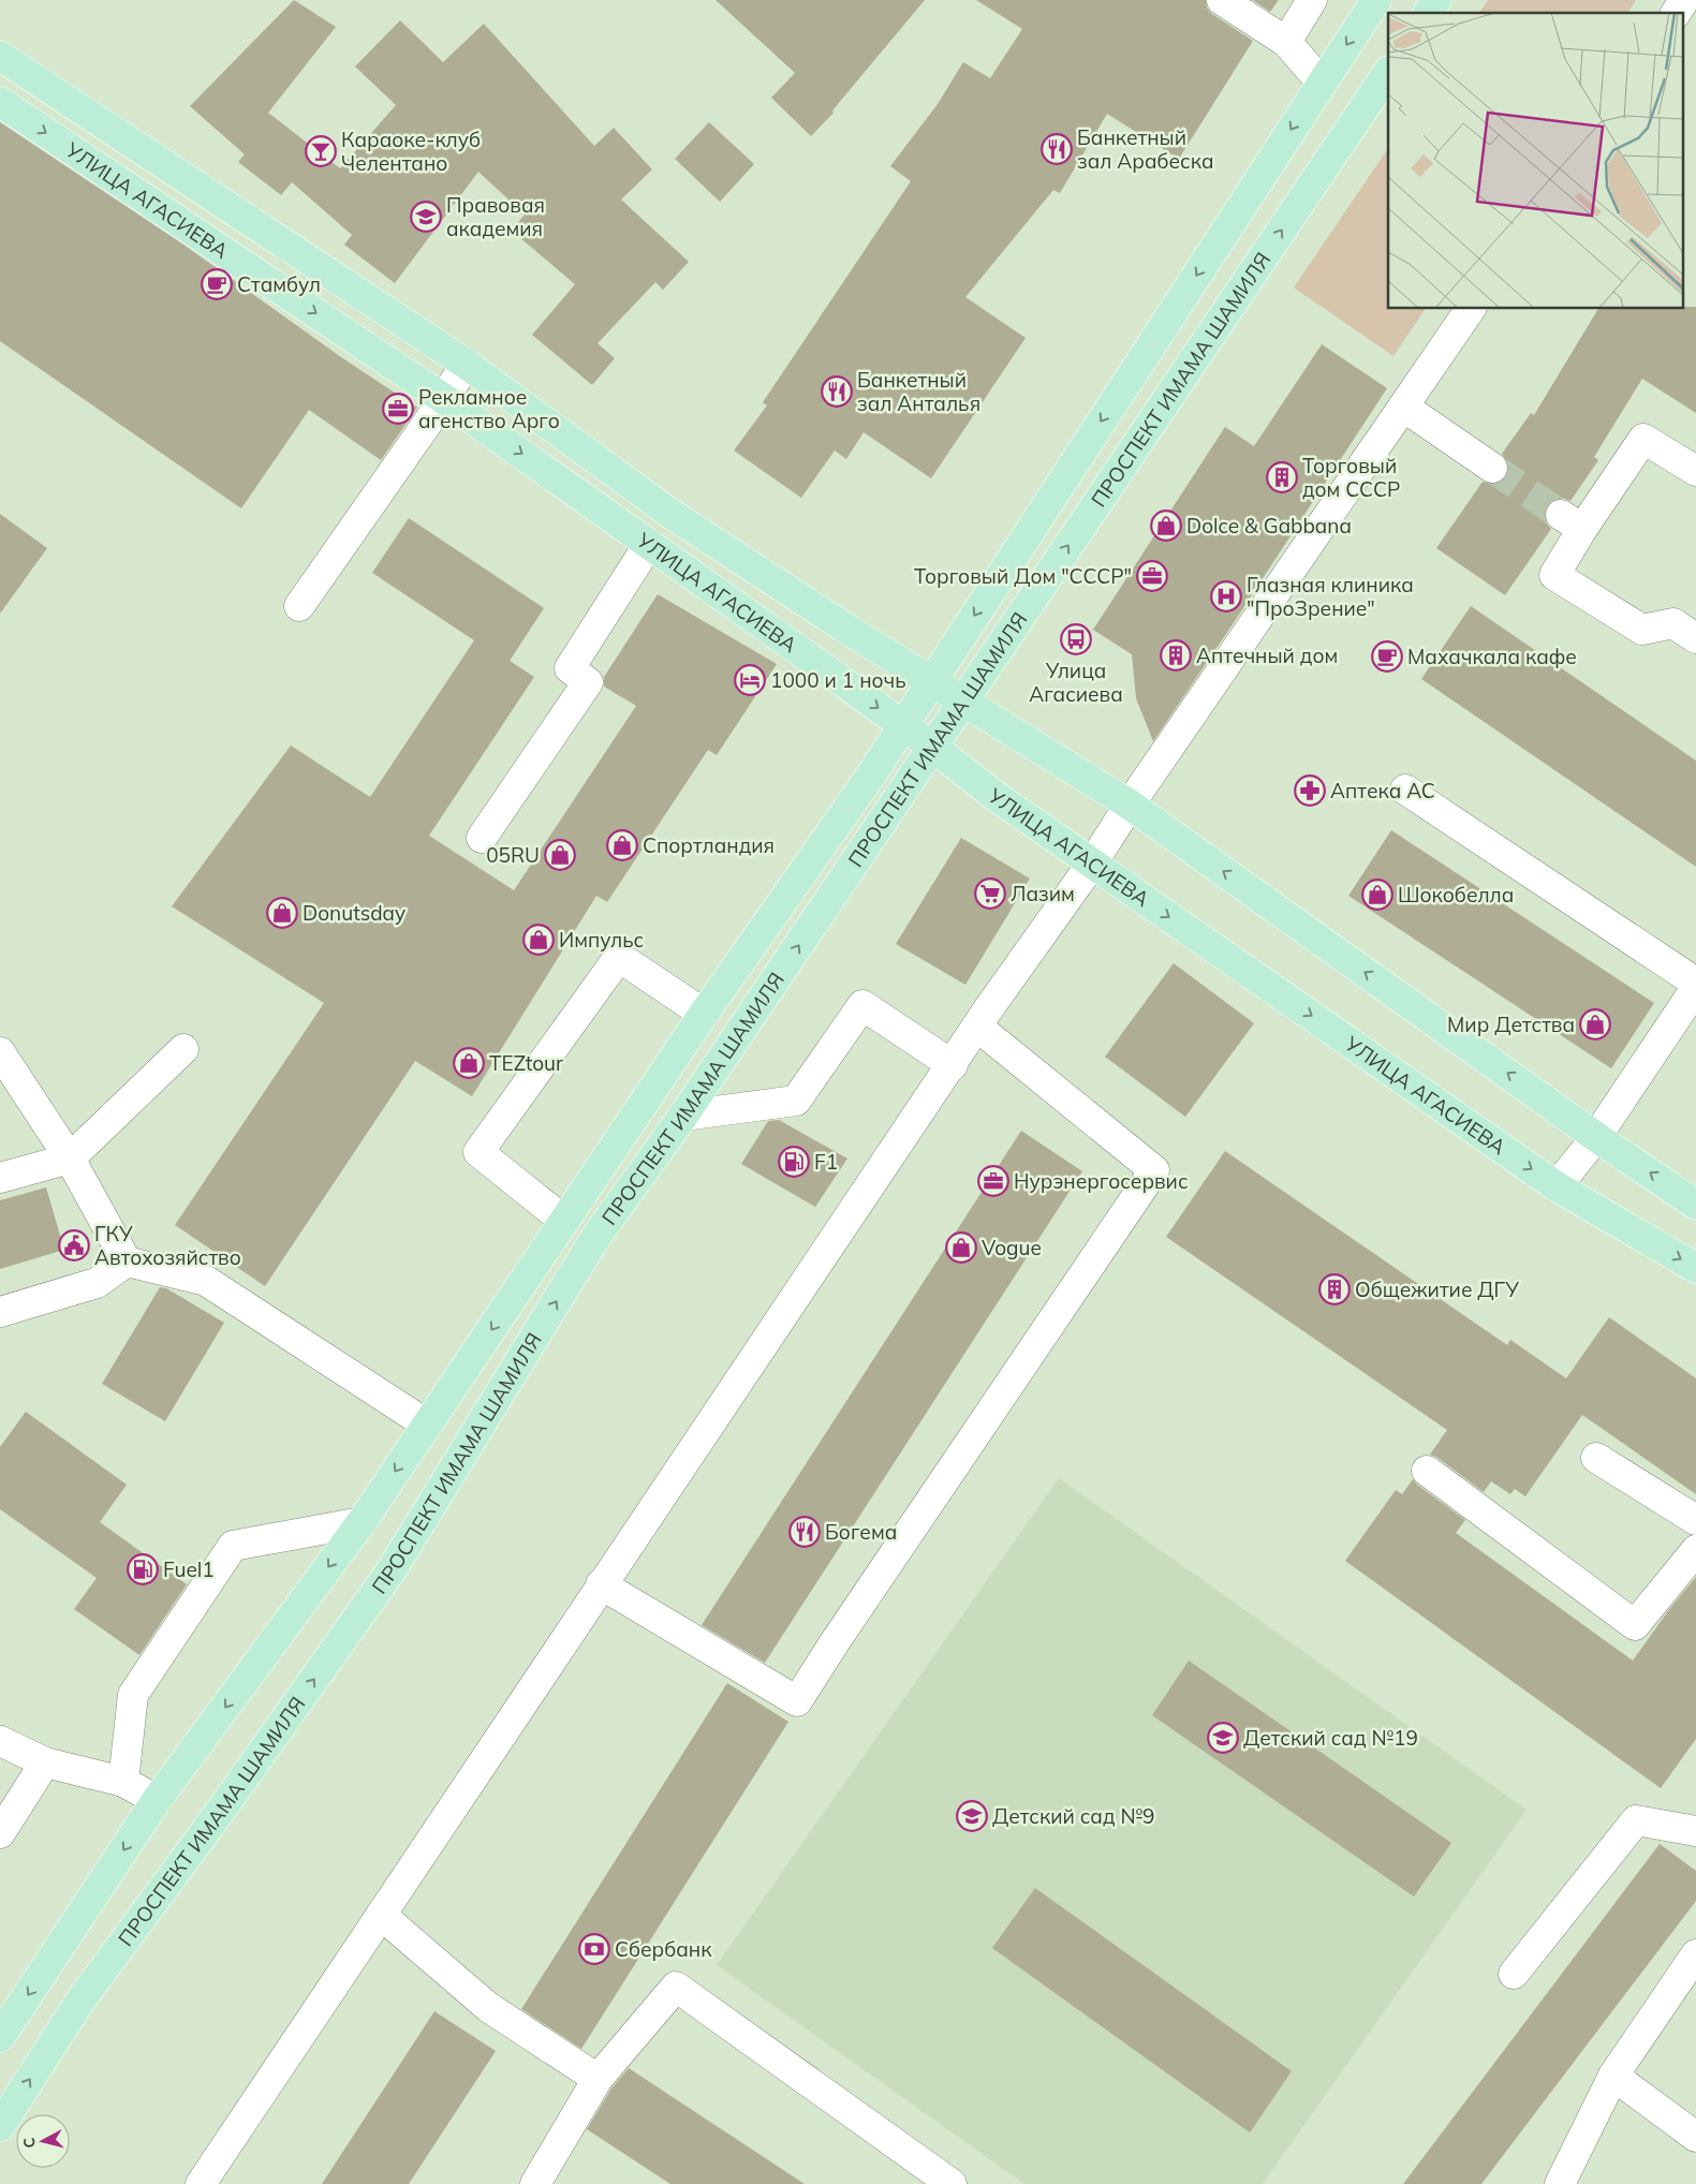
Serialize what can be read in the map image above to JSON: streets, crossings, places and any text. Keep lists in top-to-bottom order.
{
  "streets": {
    "main road": ["УЛИЦА АГАСИЕВА", "ПРОСПЕКТ ИМАМА ШАМИЛЯ"]
  },
  "crossings": [
    ["УЛИЦА АГАСИЕВА", "ПРОСПЕКТ ИМАМА ШАМИЛЯ"]
  ],
  "places": {
    "restaurant": ["Банкетный зал Арабеска", "Банкетный зал Анталья", "Богема"],
    "bar": ["Караоке-клуб Челентано"],
    "school or university": ["Правовая академия", "Детский сад №19", "Детский сад №9"],
    "cafe": ["Стамбул", "Махачкала кафе"],
    "office": ["Рекламное агенство Арго", "Торговый Дом \"СССР\"", "Нурэнергосервис"],
    "building": ["Торговый дом СССР", "Аптечный дом", "Общежитие ДГУ"],
    "shop": [
      "Dolce & Gabbana",
      "Спортландия",
      "05RU",
      "Шокобелла",
      "Donutsday",
      "Импульс",
      "Мир Детства",
      "TEZtour",
      "Vogue"
    ],
    "hospital": ["Глазная клиника \"ПроЗрение\""],
    "bus stop": ["Улица Агасиева"],
    "hotel": ["1000 и 1 ночь"],
    "pharmacy": ["Аптека АС"],
    "supermarket": ["Лазим"],
    "fuel station": ["F1", "Fuel1"],
    "public building": ["ГКУ Автохозяйство"],
    "bank": ["Сбербанк"]
  },
  "north": "left"
}
